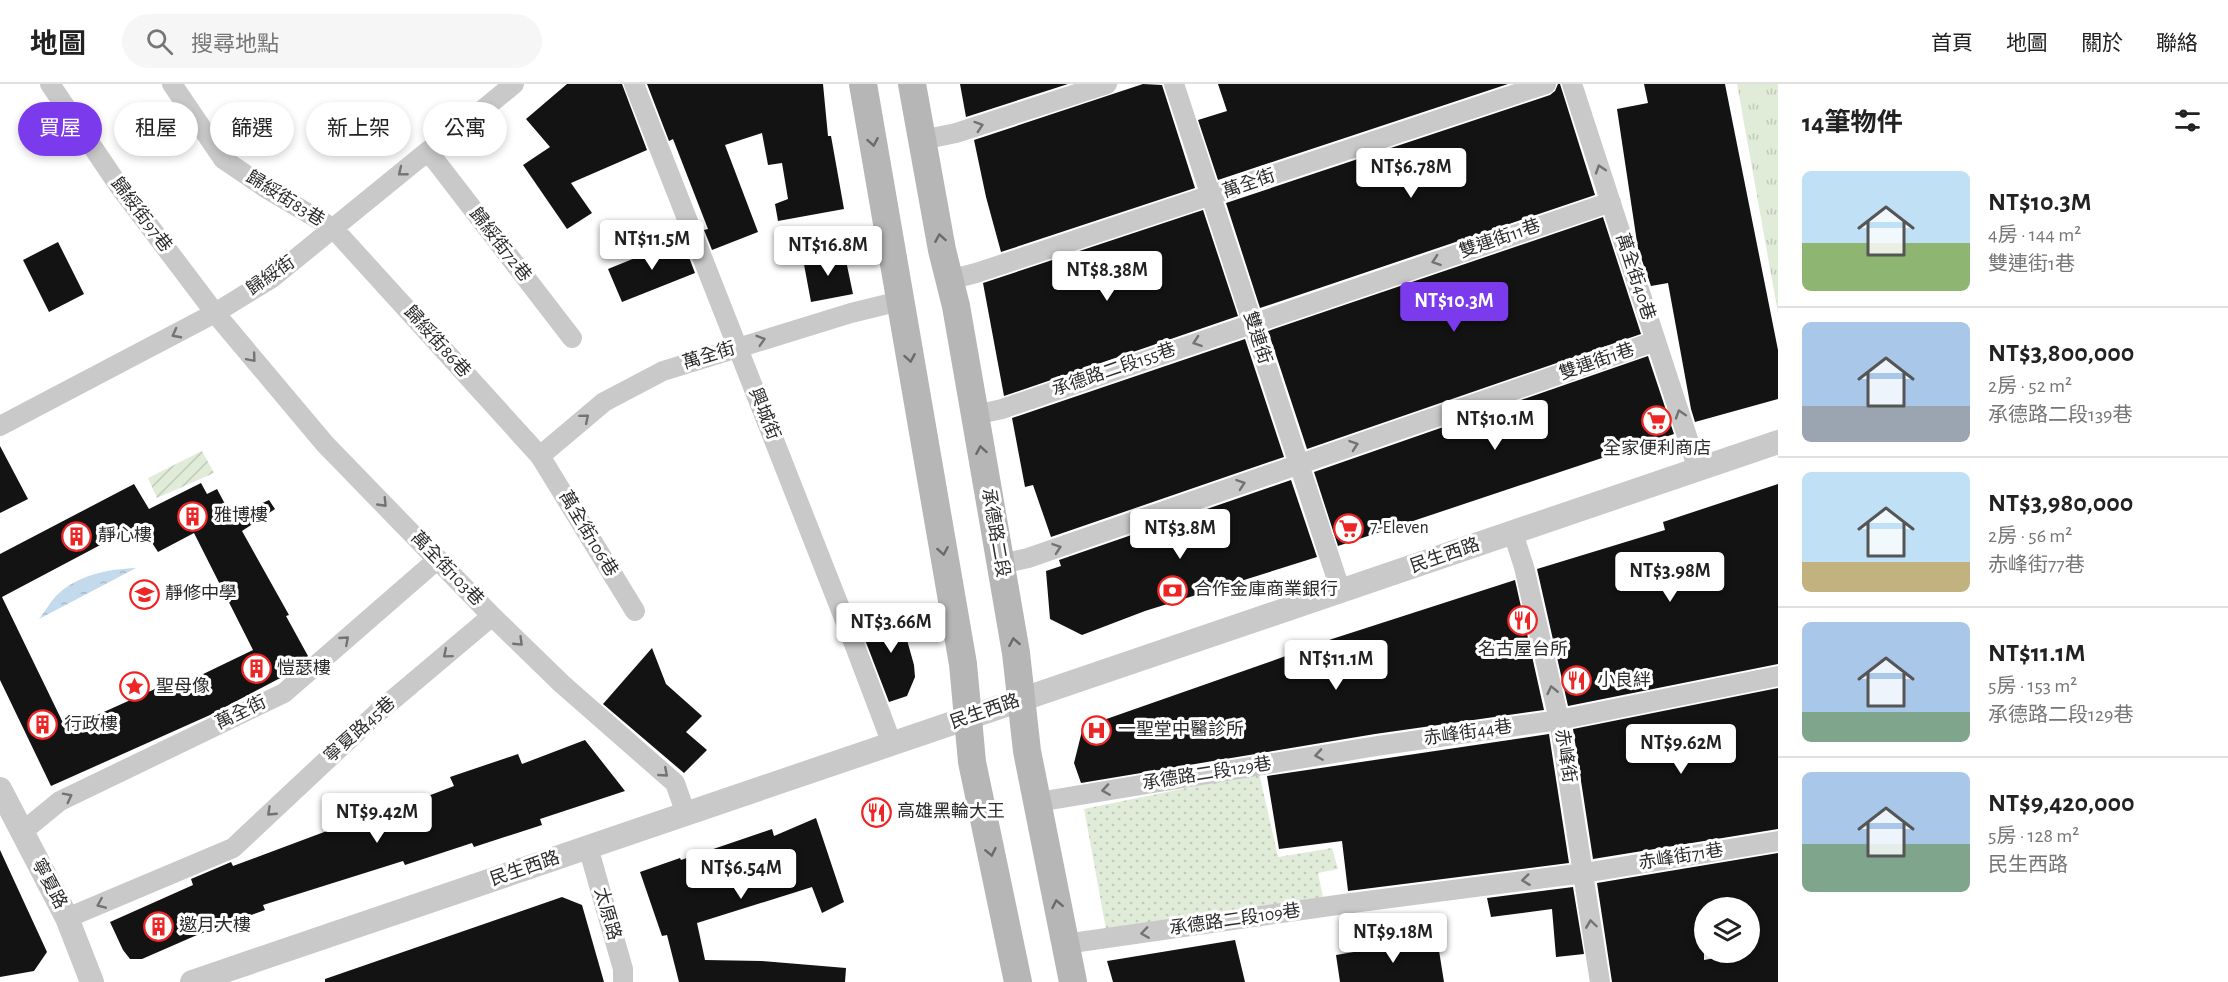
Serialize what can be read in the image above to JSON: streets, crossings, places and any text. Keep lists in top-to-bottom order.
{
  "streets": {
    "main road": ["承德路二段"],
    "street": [
      "萬全街",
      "歸綏街83巷",
      "歸綏街97巷",
      "雙連街11巷",
      "歸綏街72巷",
      "歸綏街",
      "萬全街40巷",
      "雙連街",
      "歸綏街86巷",
      "雙連街1巷",
      "承德路二段155巷",
      "興城街",
      "萬全街106巷",
      "民生西路",
      "萬全街103巷",
      "寧夏路45巷",
      "赤峰街44巷",
      "赤峰街",
      "承德路二段129巷",
      "赤峰街71巷",
      "寧夏路",
      "太原路",
      "承德路二段109巷"
    ]
  },
  "crossings": [
    ["萬全街", "雙連街"],
    ["萬全街", "歸綏街86巷"],
    ["萬全街", "興城街"],
    ["萬全街", "承德路二段"],
    ["萬全街", "萬全街106巷"],
    ["萬全街", "萬全街103巷"],
    ["萬全街", "寧夏路"],
    ["歸綏街83巷", "歸綏街"],
    ["歸綏街83巷", "歸綏街86巷"],
    ["歸綏街97巷", "歸綏街"],
    ["歸綏街97巷", "萬全街103巷"],
    ["雙連街11巷", "萬全街40巷"],
    ["雙連街11巷", "雙連街"],
    ["雙連街11巷", "承德路二段155巷"],
    ["歸綏街", "歸綏街86巷"],
    ["歸綏街", "萬全街103巷"],
    ["萬全街40巷", "雙連街1巷"],
    ["萬全街40巷", "民生西路"],
    ["雙連街", "雙連街1巷"],
    ["雙連街", "承德路二段155巷"],
    ["雙連街", "民生西路"],
    ["歸綏街86巷", "萬全街106巷"],
    ["雙連街1巷", "承德路二段"],
    ["承德路二段155巷", "承德路二段"],
    ["興城街", "民生西路"],
    ["承德路二段", "民生西路"],
    ["承德路二段", "承德路二段129巷"],
    ["承德路二段", "承德路二段109巷"],
    ["民生西路", "萬全街103巷"],
    ["民生西路", "赤峰街"],
    ["民生西路", "太原路"],
    ["萬全街103巷", "寧夏路45巷"],
    ["寧夏路45巷", "寧夏路"],
    ["赤峰街44巷", "赤峰街"],
    ["赤峰街44巷", "承德路二段129巷"],
    ["赤峰街", "赤峰街71巷"],
    ["赤峰街", "承德路二段109巷"],
    ["赤峰街71巷", "承德路二段109巷"]
  ],
  "one_way": [
    "萬全街",
    "雙連街11巷",
    "歸綏街",
    "萬全街40巷",
    "雙連街1巷",
    "承德路二段155巷",
    "萬全街103巷",
    "寧夏路45巷",
    "赤峰街",
    "承德路二段129巷",
    "承德路二段109巷"
  ],
  "places": {
    "supermarket": ["全家便利商店", "7-Eleven"],
    "building": [
      "雅博樓",
      "靜心樓",
      "愷瑟樓",
      "行政樓",
      "邀月大樓"
    ],
    "bank": ["合作金庫商業銀行"],
    "school or university": ["靜修中學"],
    "restaurant": ["名古屋台所", "小良絆", "高雄黑輪大王"],
    "place": ["聖母像"],
    "hospital": ["一聖堂中醫診所"]
  },
  "page": {
    "header": "地圖",
    "search": "搜尋地點",
    "nav": [
      "首頁",
      "地圖",
      "關於",
      "聯絡"
    ],
    "heading": "14筆物件",
    "chip": [
      "買屋",
      "租屋",
      "篩選",
      "新上架",
      "公寓"
    ],
    "price": [
      "NT$6.78M",
      "NT$11.5M",
      "NT$16.8M",
      "NT$8.38M",
      "NT$10.3M",
      "NT$10.1M",
      "NT$3.8M",
      "NT$3.98M",
      "NT$3.66M",
      "NT$11.1M",
      "NT$9.62M",
      "NT$9.42M",
      "NT$6.54M",
      "NT$9.18M"
    ],
    "list": [
      {
        "name": "NT$10.3M",
        "note": "4房 · 144 m² · 雙連街1巷"
      },
      {
        "name": "NT$3,800,000",
        "note": "2房 · 52 m² · 承德路二段139巷"
      },
      {
        "name": "NT$3,980,000",
        "note": "2房 · 56 m² · 赤峰街77巷"
      },
      {
        "name": "NT$11.1M",
        "note": "5房 · 153 m² · 承德路二段129巷"
      },
      {
        "name": "NT$9,420,000",
        "note": "5房 · 128 m² · 民生西路"
      }
    ]
  }
}
